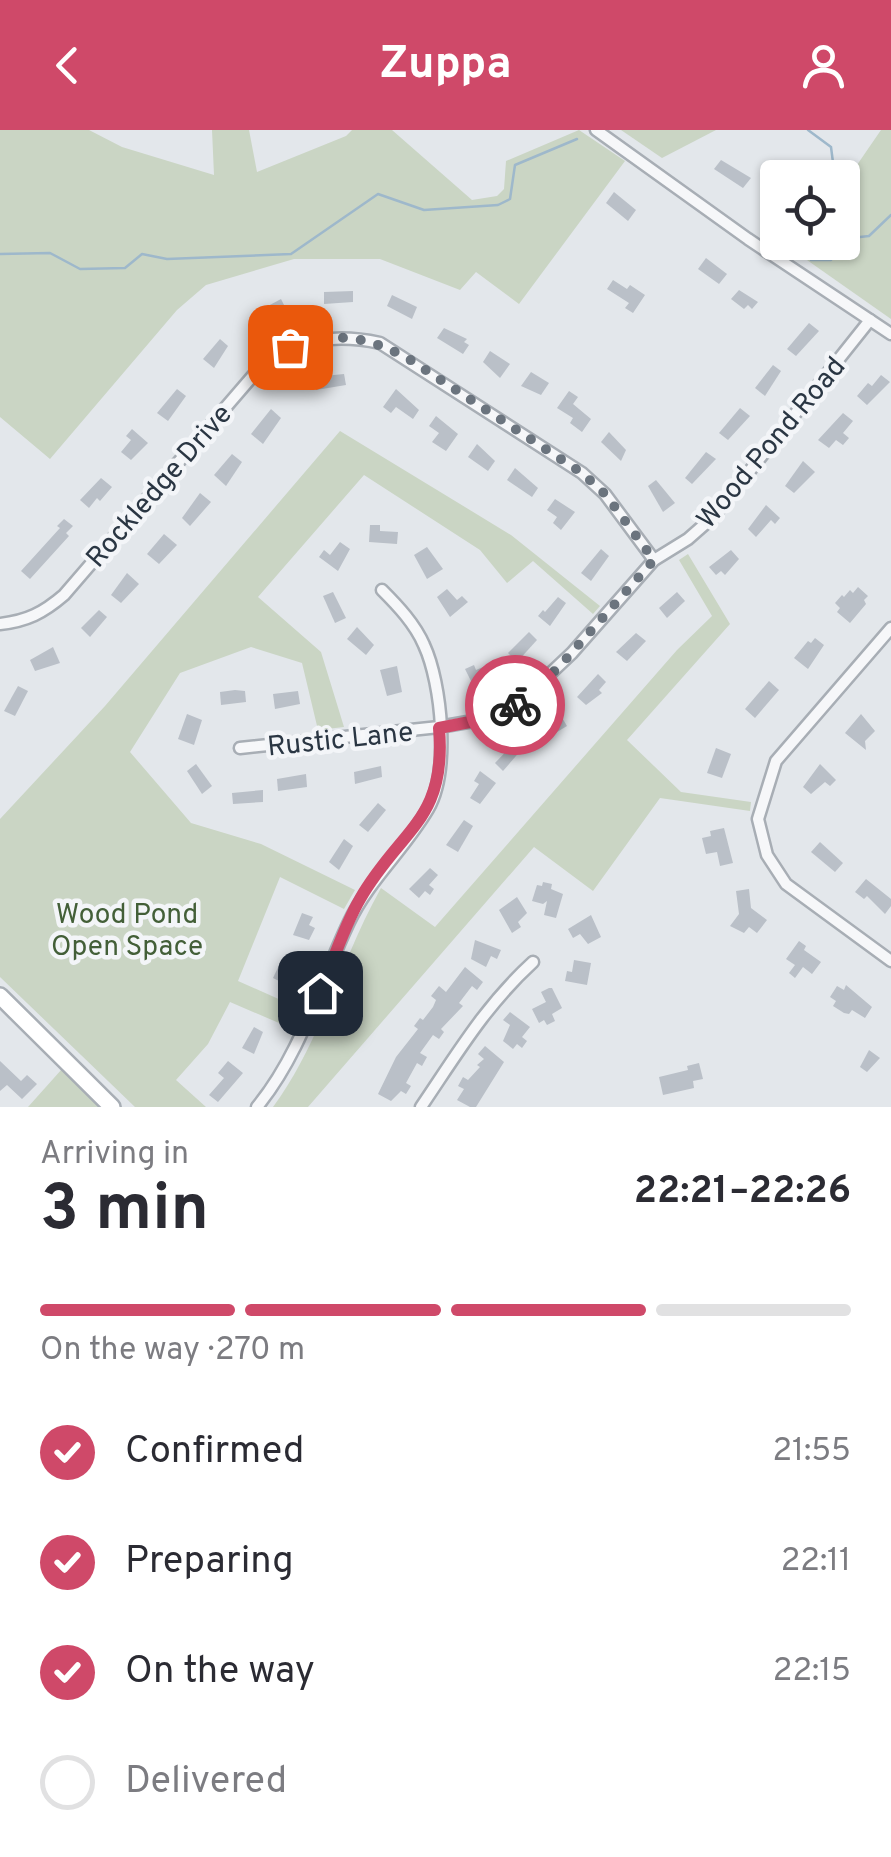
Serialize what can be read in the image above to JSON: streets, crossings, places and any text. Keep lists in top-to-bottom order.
{
  "streets": {
    "street": ["Wood Pond Road", "Rockledge Drive", "Rustic Lane"]
  },
  "crossings": [
    ["Wood Pond Road", "Rockledge Drive"],
    ["Wood Pond Road", "Rustic Lane"]
  ],
  "parks": ["Wood Pond Open Space"],
  "page": {
    "header": "Zuppa",
    "heading": ["3 min", "Arriving in", "22:21–22:26"],
    "bar": "On the way · 270 m",
    "list": [
      ["Confirmed", "21:55"],
      ["Preparing", "22:11"],
      ["On the way", "22:15"],
      "Delivered"
    ]
  }
}
